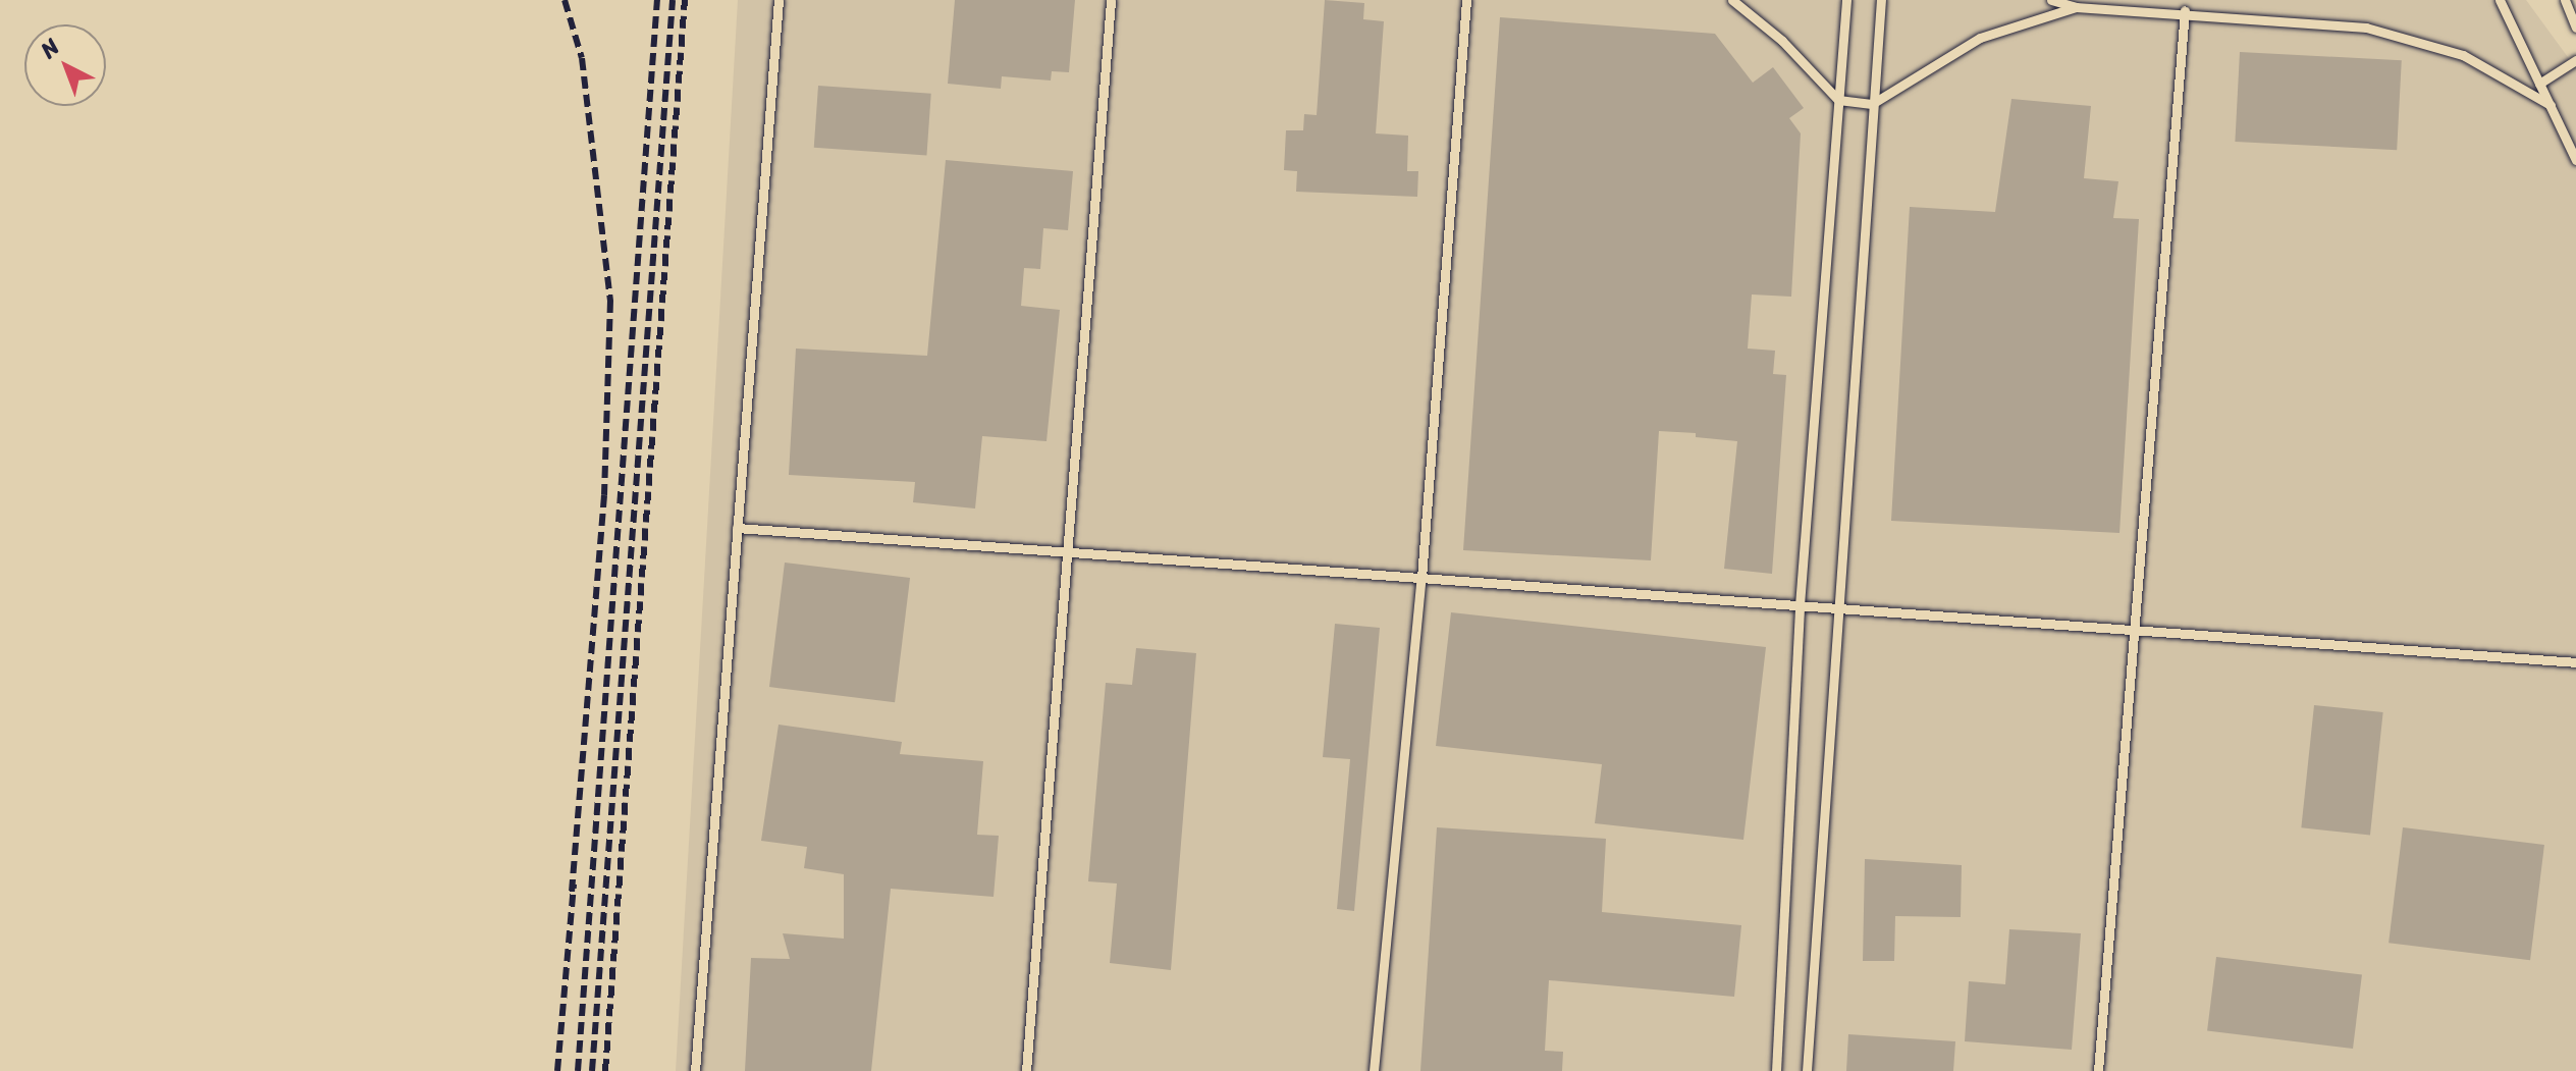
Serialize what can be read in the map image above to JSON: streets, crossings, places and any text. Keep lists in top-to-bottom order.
{
  "north": "top left"
}
